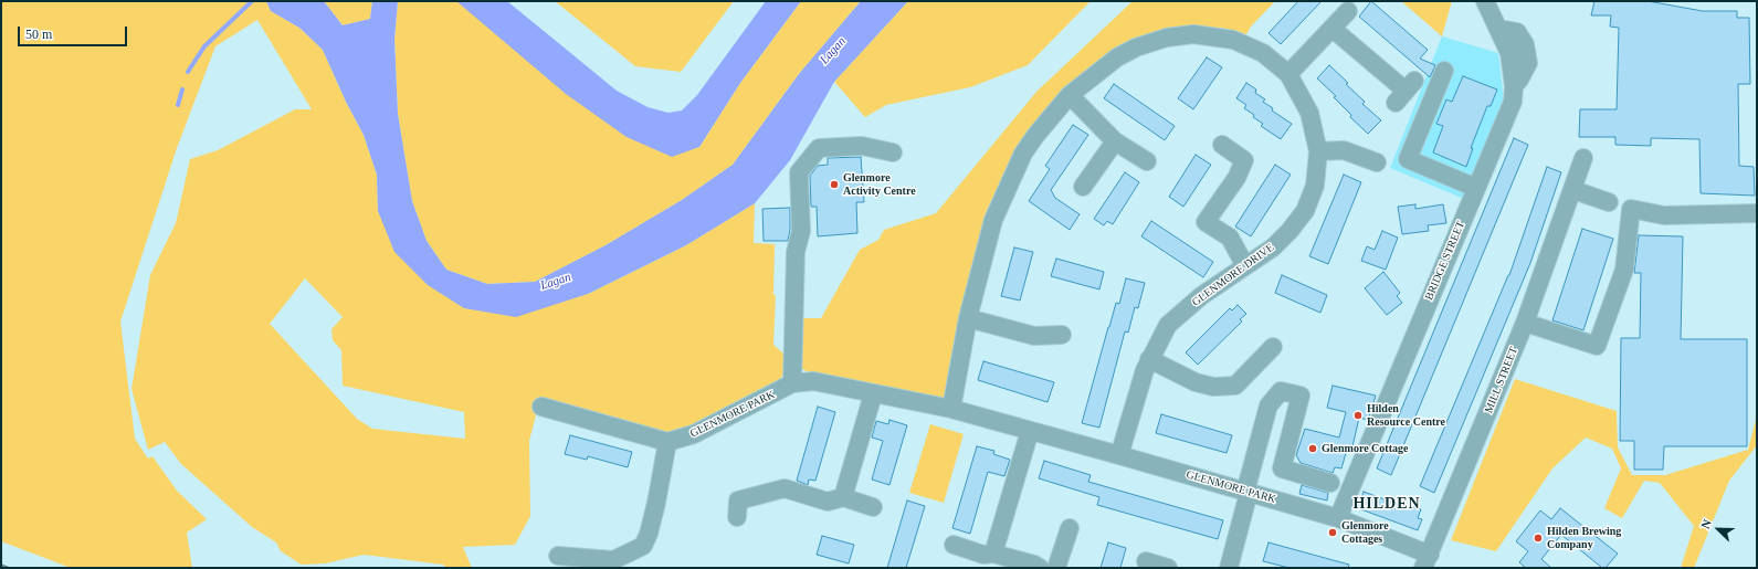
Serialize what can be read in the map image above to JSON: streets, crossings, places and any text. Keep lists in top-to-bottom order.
{
  "streets": {
    "street": [
      "BRIDGE STREET",
      "GLENMORE DRIVE",
      "MILL STREET",
      "GLENMORE PARK"
    ]
  },
  "crossings": [
    ["BRIDGE STREET", "GLENMORE PARK"],
    ["GLENMORE DRIVE", "GLENMORE PARK"],
    ["MILL STREET", "GLENMORE PARK"]
  ],
  "districts": ["HILDEN"],
  "water": ["Lagan"],
  "places": [
    "Glenmore Activity Centre",
    "Hilden Resource Centre",
    "Glenmore Cottage",
    "Glenmore Cottages",
    "Hilden Brewing Company"
  ],
  "scale_bar": "50 m",
  "north": "top left"
}
